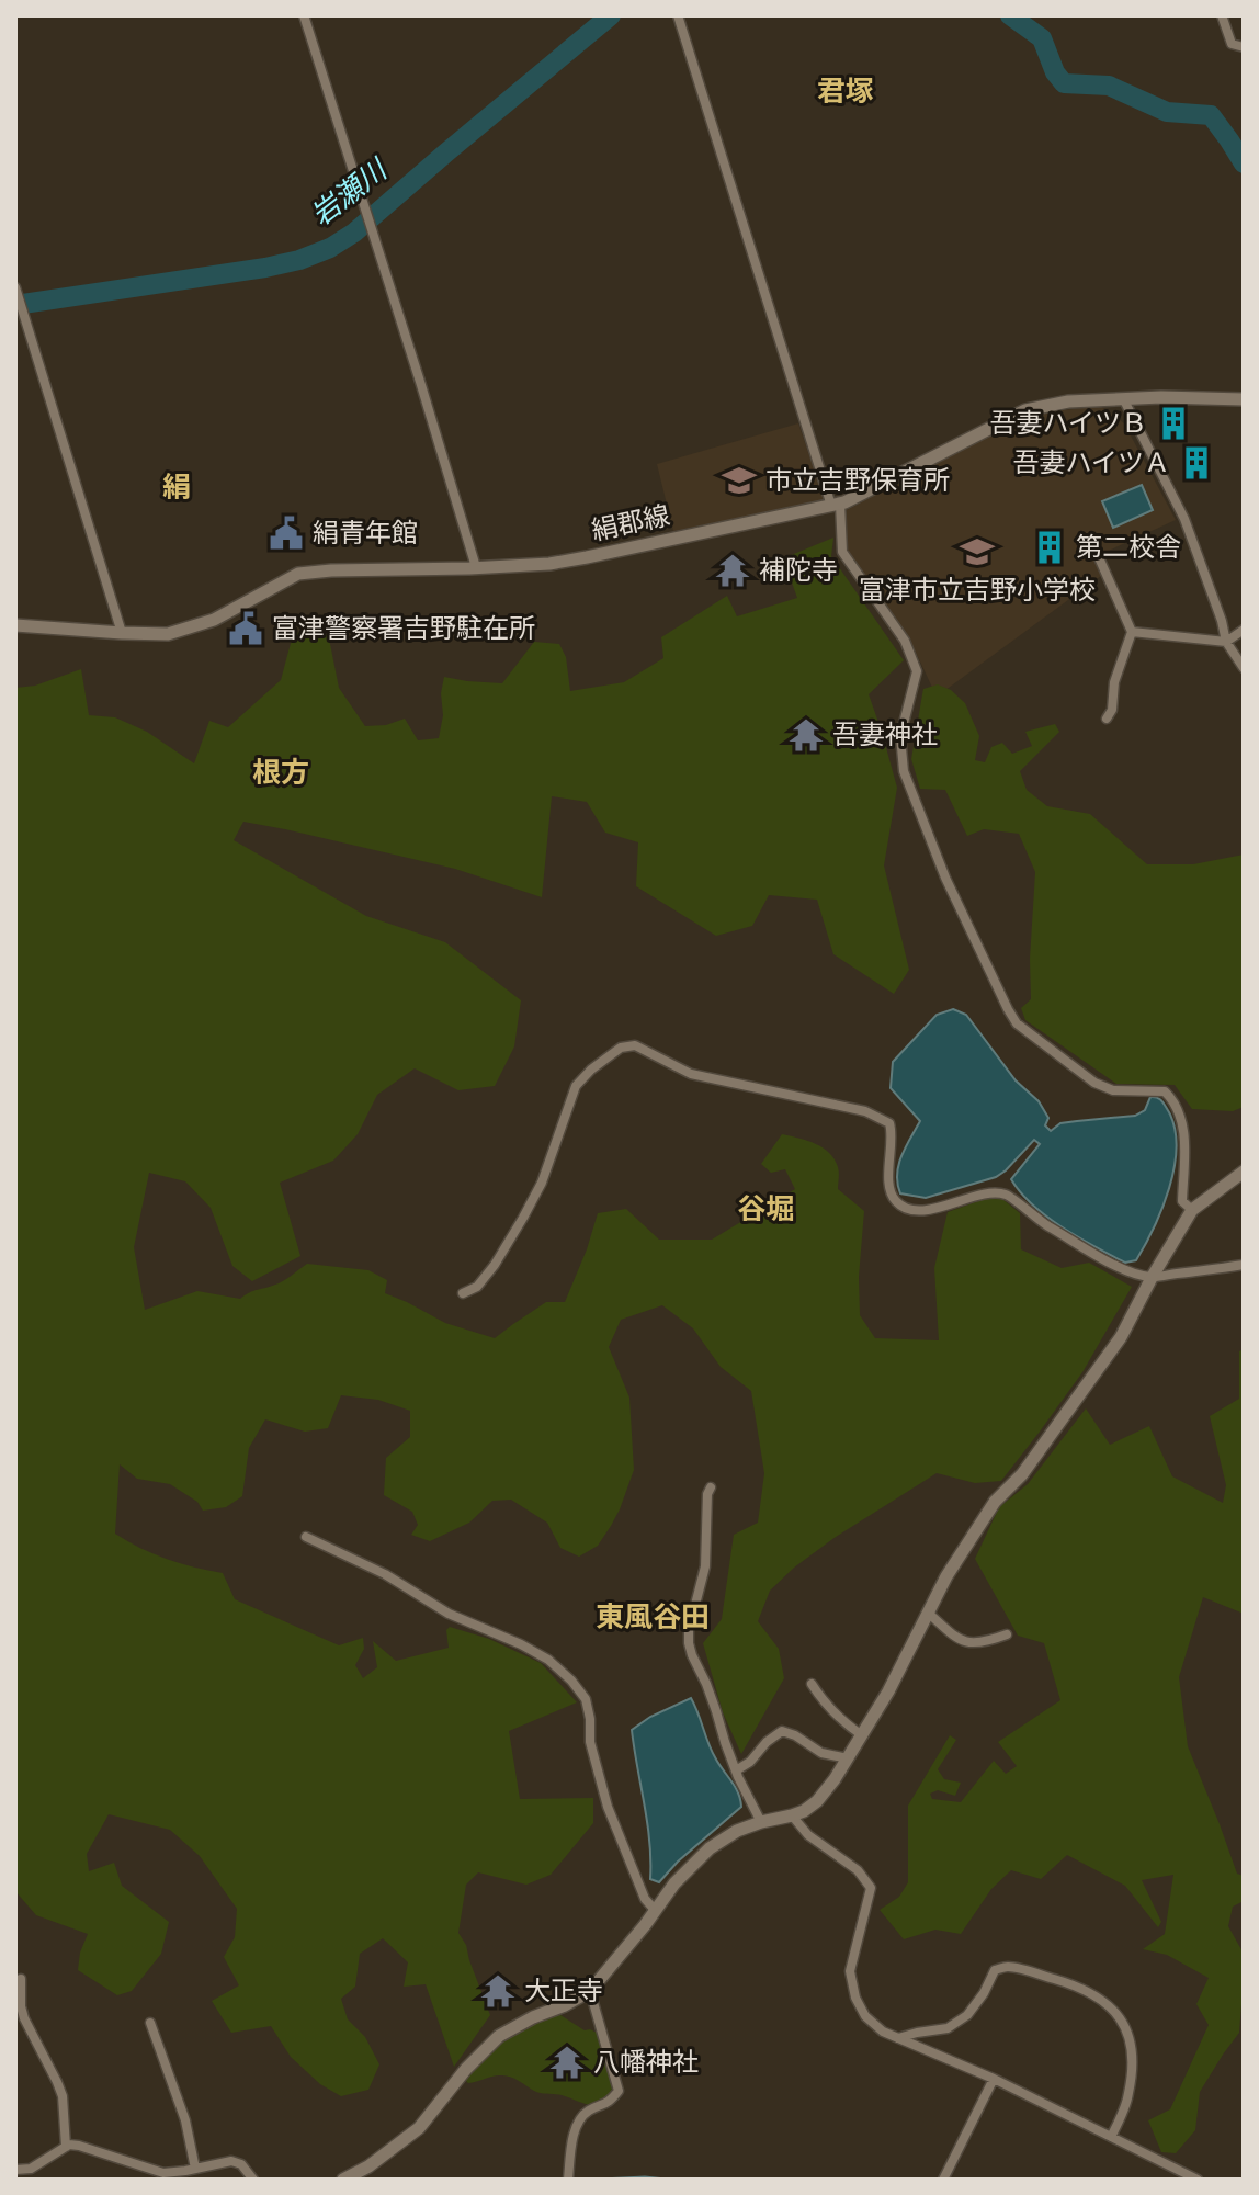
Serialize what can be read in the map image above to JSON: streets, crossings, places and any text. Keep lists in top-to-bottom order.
{
  "streets": {
    "street": ["絹郡線"]
  },
  "districts": [
    "君塚",
    "絹",
    "根方",
    "谷堀",
    "東風谷田"
  ],
  "water": ["岩瀬川"],
  "places": {
    "building": ["吾妻ハイツＢ", "吾妻ハイツＡ", "第二校舎"],
    "school or university": ["市立吉野保育所", "富津市立吉野小学校"],
    "public building": ["絹青年館", "富津警察署吉野駐在所"],
    "temple": [
      "補陀寺",
      "吾妻神社",
      "大正寺",
      "八幡神社"
    ]
  }
}
